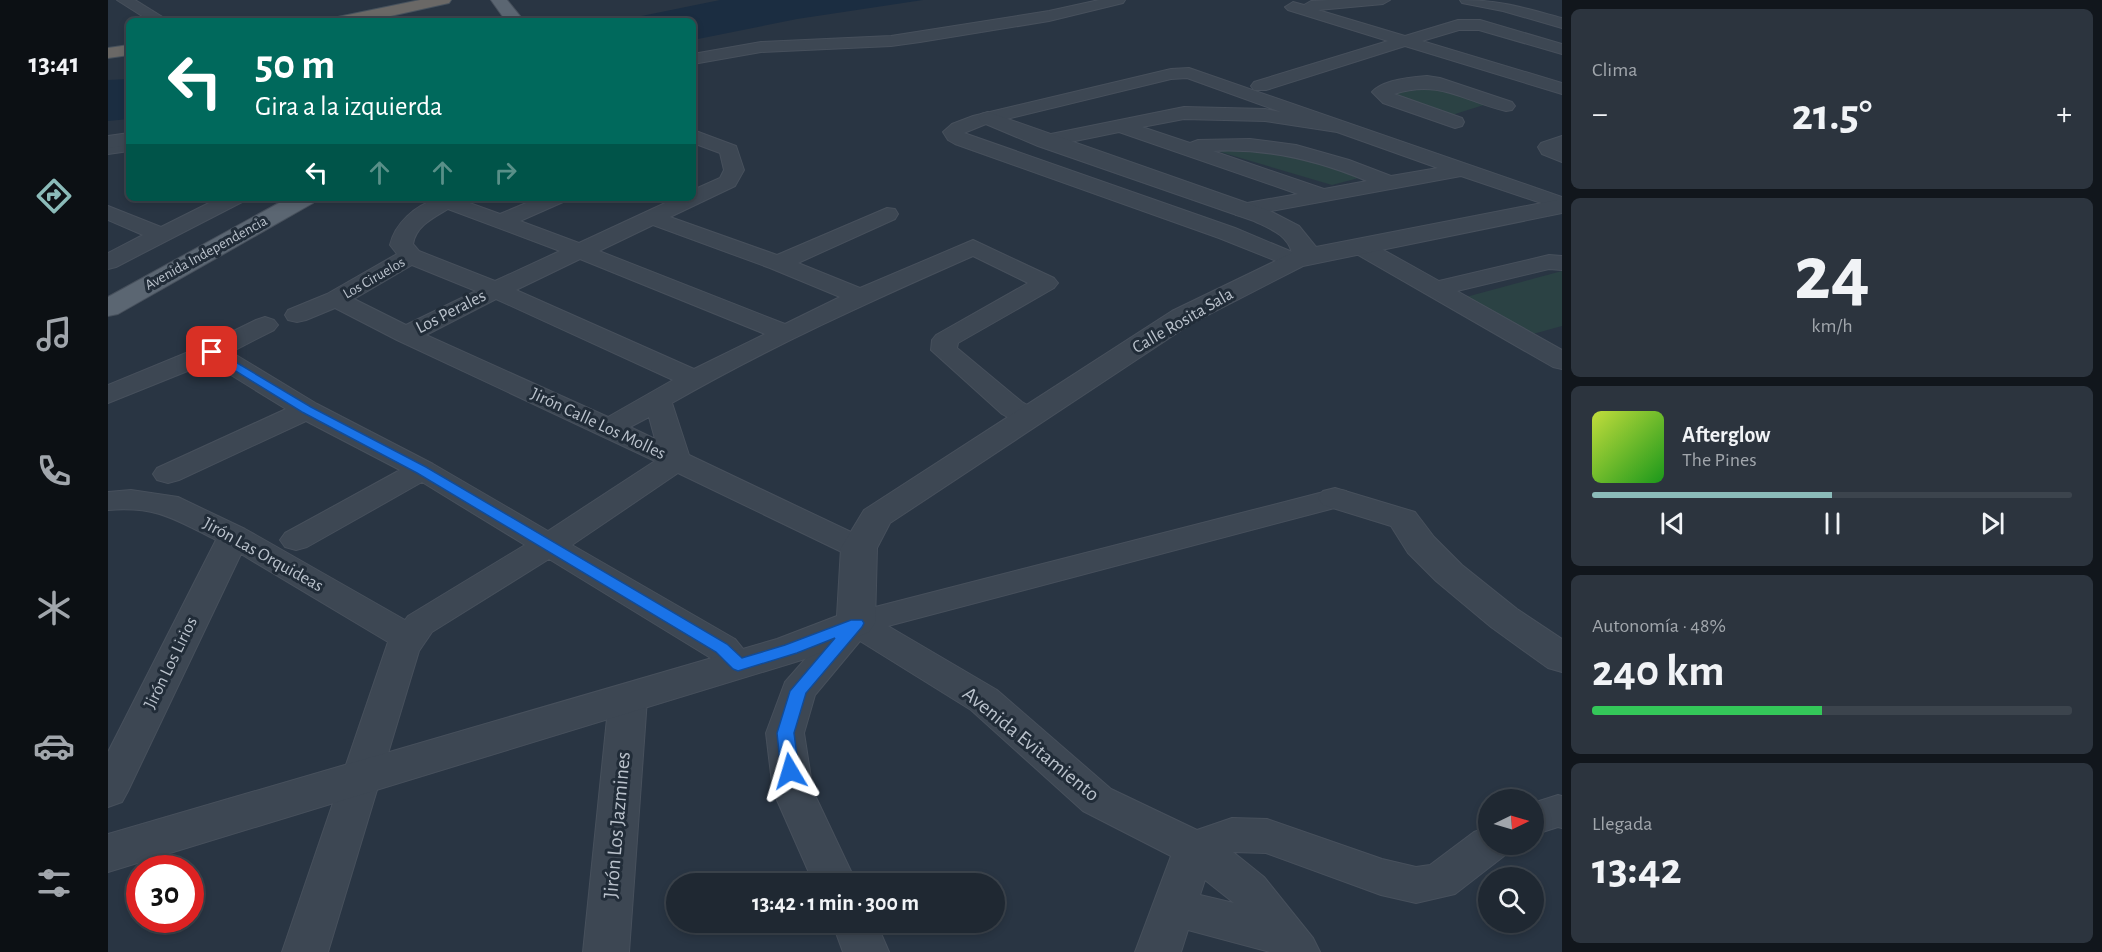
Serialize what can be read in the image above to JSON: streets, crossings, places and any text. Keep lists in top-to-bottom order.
{
  "streets": {
    "main road": ["Avenida Independencia"],
    "street": [
      "Los Ciruelos",
      "Los Perales",
      "Calle Rosita Sala",
      "Jirón Calle Los Molles",
      "Jirón Las Orquideas",
      "Jirón Los Lirios",
      "Avenida Evitamiento",
      "Jirón Los Jazmines"
    ]
  },
  "crossings": [
    ["Los Ciruelos", "Jirón Calle Los Molles"],
    ["Los Perales", "Jirón Calle Los Molles"],
    ["Calle Rosita Sala", "Jirón Calle Los Molles"],
    ["Jirón Las Orquideas", "Jirón Los Lirios"]
  ],
  "north": "right",
  "page": {
    "tabs": "13:41",
    "tile": [
      "Clima",
      ["24", "km/h"],
      ["Autonomía · 48%", "240 km"],
      ["Llegada", "13:42"]
    ],
    "turn": ["50 m", "Gira a la izquierda"],
    "heat": ["−", "21.5°", "+"],
    "song": ["Afterglow", "The Pines"],
    "limit": "30",
    "trip": "13:42 · 1 min · 300 m"
  }
}
